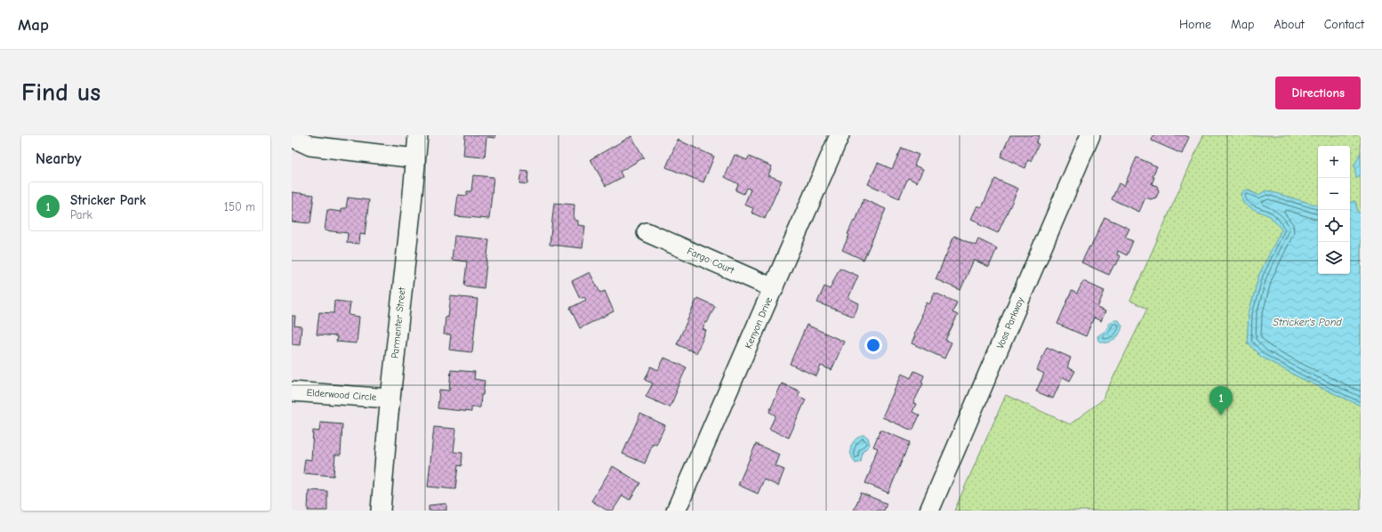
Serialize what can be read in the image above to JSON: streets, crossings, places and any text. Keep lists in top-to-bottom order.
{
  "streets": {
    "street": [
      "Fargo Court",
      "Parmenter Street",
      "Kenyon Drive",
      "Voss Parkway",
      "Elderwood Circle"
    ]
  },
  "crossings": [
    ["Fargo Court", "Kenyon Drive"],
    ["Parmenter Street", "Elderwood Circle"]
  ],
  "water": ["Stricker's Pond"],
  "page": {
    "header": "Map",
    "nav": [
      "Home",
      "Map",
      "About",
      "Contact"
    ],
    "buttons": "Directions",
    "title": "Find us",
    "heading": "Nearby",
    "map_buttons": ["+", "−"],
    "list": [
      {
        "mark": "1",
        "name": "Stricker Park",
        "note": "Park",
        "value": "150 m"
      }
    ],
    "pins": "1"
  }
}
